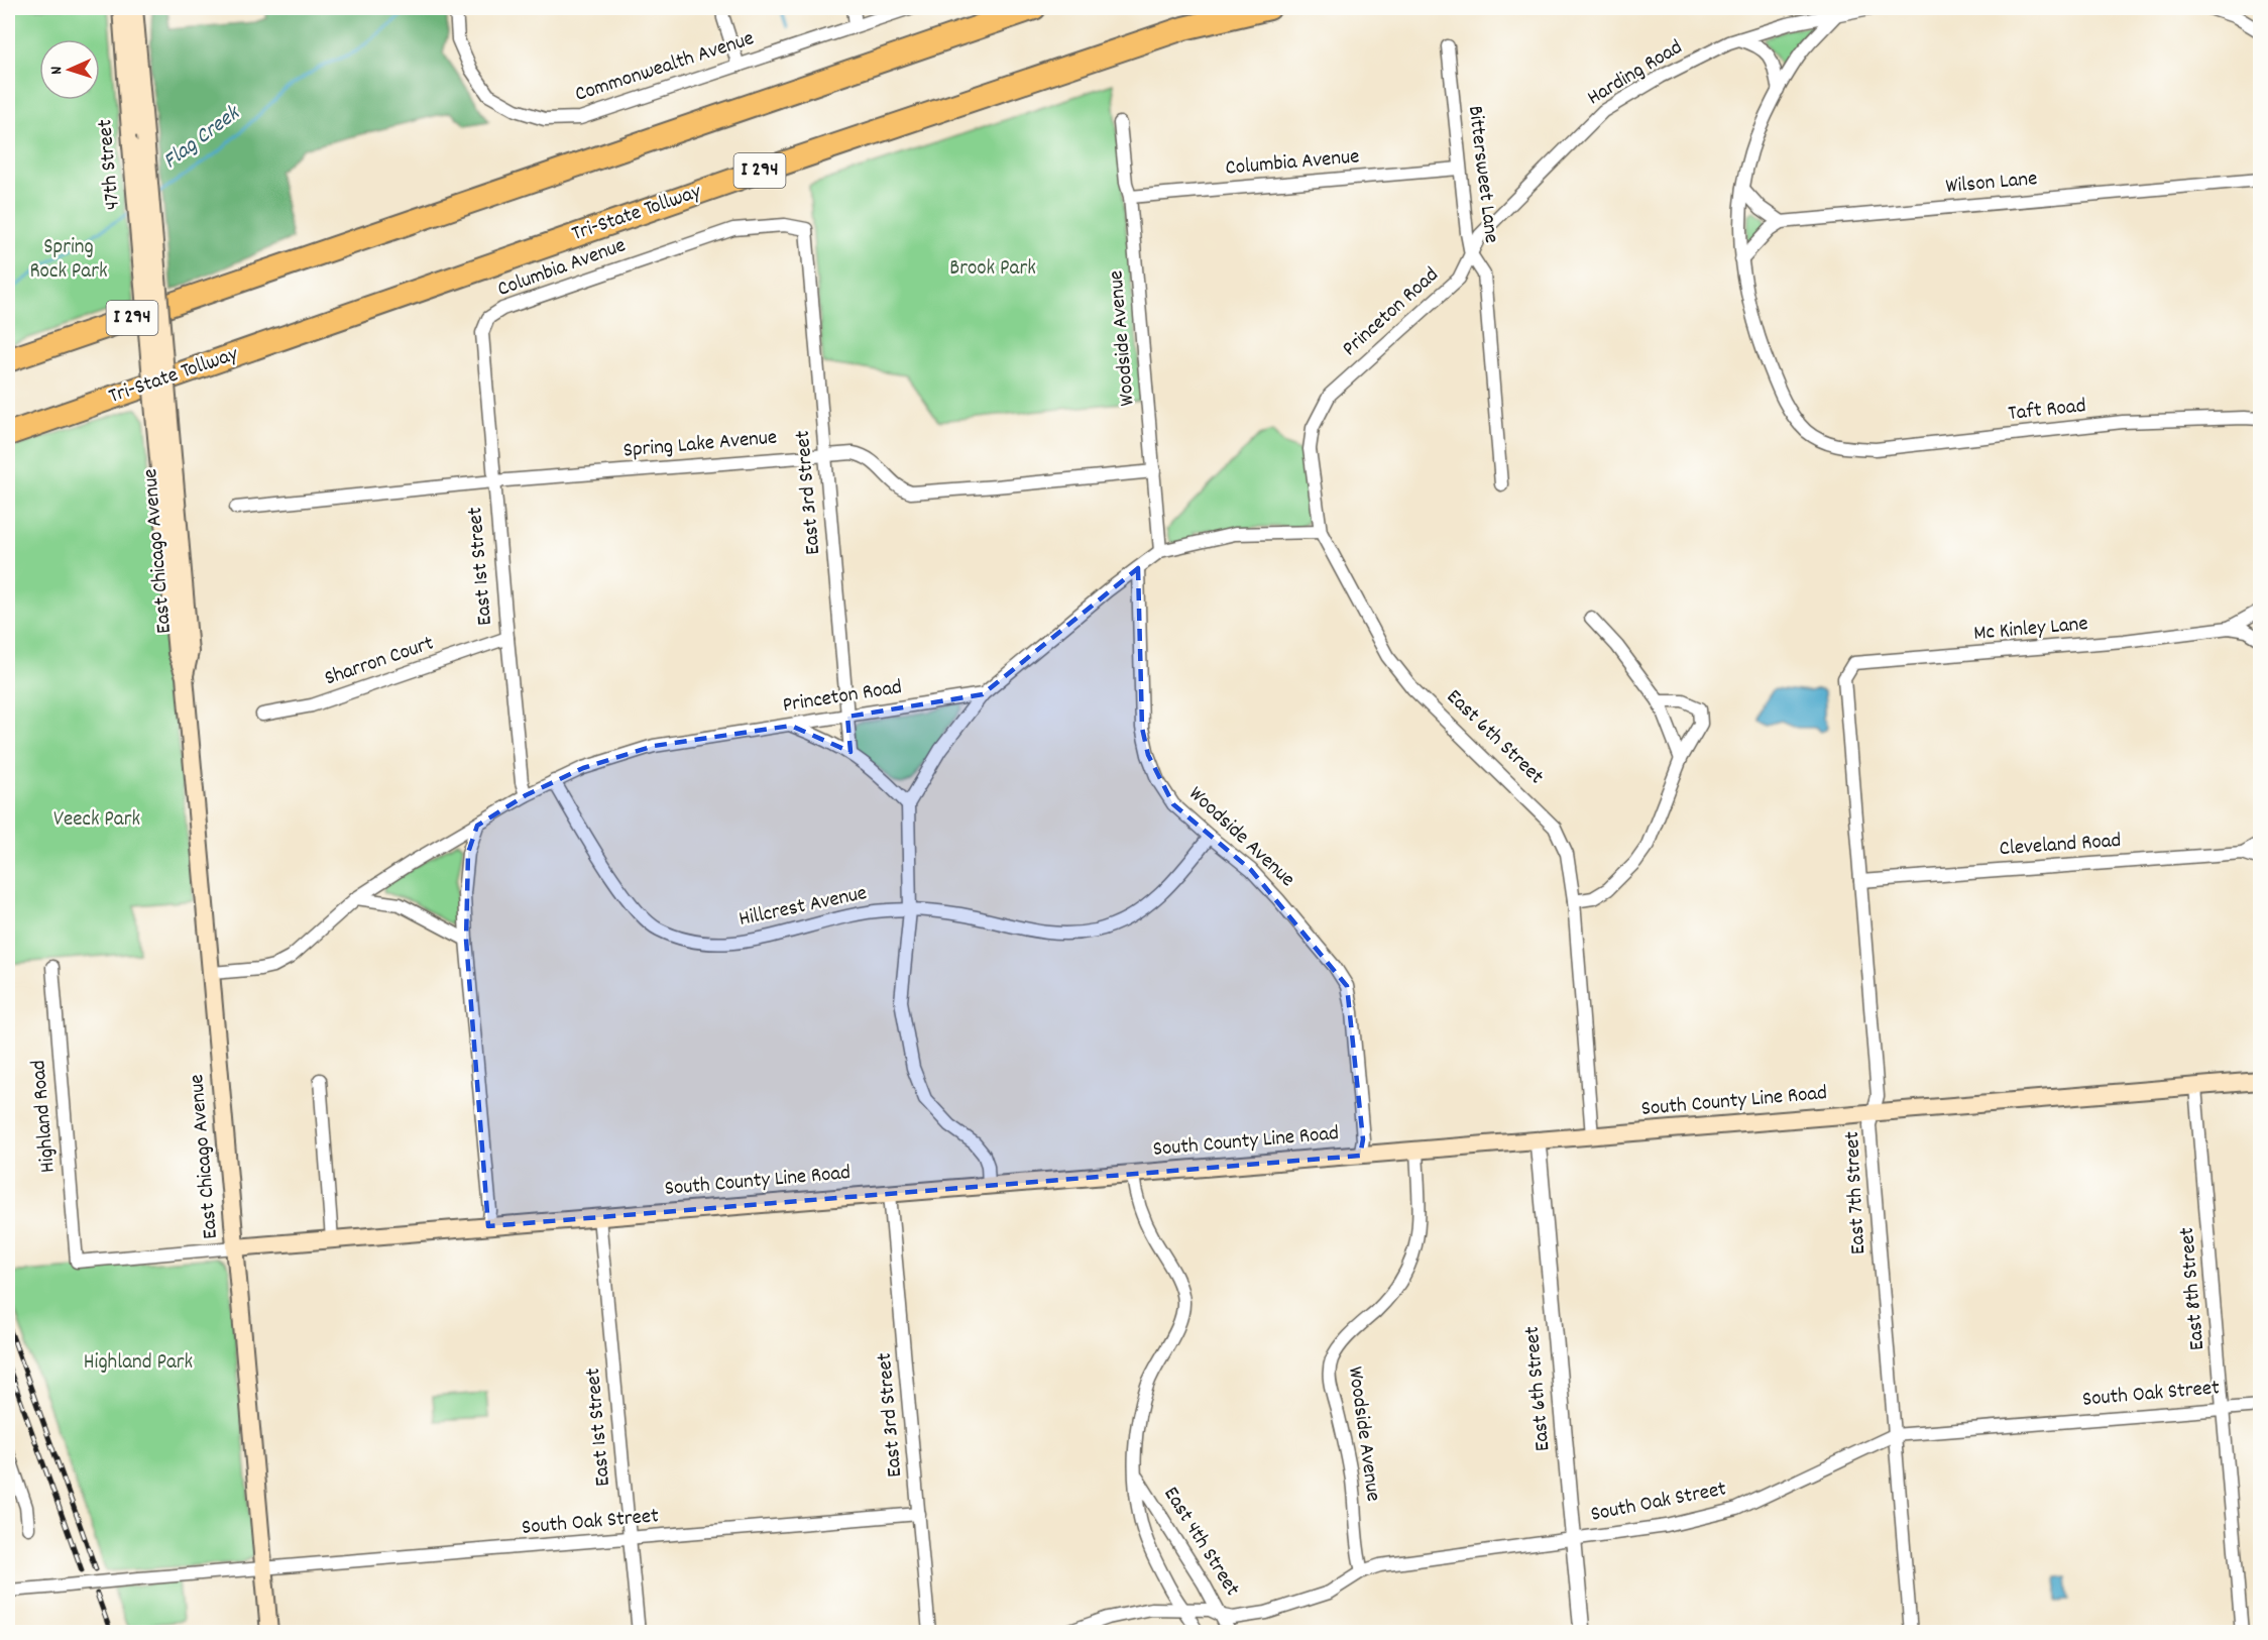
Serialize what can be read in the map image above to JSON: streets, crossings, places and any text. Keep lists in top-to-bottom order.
{
  "streets": {
    "highway": ["I 294", "Tri-State Tollway"],
    "main road": ["47th Street", "East Chicago Avenue", "South County Line Road"],
    "street": [
      "Commonwealth Avenue",
      "Harding Road",
      "Columbia Avenue",
      "Bittersweet Lane",
      "Wilson Lane",
      "Princeton Road",
      "Woodside Avenue",
      "Taft Road",
      "Spring Lake Avenue",
      "East 3rd Street",
      "East 1st Street",
      "Mc Kinley Lane",
      "Sharron Court",
      "East 6th Street",
      "Cleveland Road",
      "Hillcrest Avenue",
      "Highland Road",
      "East 7th Street",
      "East 8th Street",
      "South Oak Street",
      "East 4th Street"
    ]
  },
  "crossings": [
    ["Harding Road", "Bittersweet Lane"],
    ["Harding Road", "Princeton Road"],
    ["Columbia Avenue", "Bittersweet Lane"],
    ["Columbia Avenue", "Woodside Avenue"],
    ["Columbia Avenue", "East 3rd Street"],
    ["Columbia Avenue", "East 1st Street"],
    ["47th Street", "East Chicago Avenue"],
    ["Bittersweet Lane", "Princeton Road"],
    ["Princeton Road", "East 3rd Street"],
    ["Princeton Road", "East Chicago Avenue"],
    ["Princeton Road", "East 1st Street"],
    ["Princeton Road", "East 6th Street"],
    ["Princeton Road", "Hillcrest Avenue"],
    ["Woodside Avenue", "Spring Lake Avenue"],
    ["Woodside Avenue", "Hillcrest Avenue"],
    ["Woodside Avenue", "South County Line Road"],
    ["Woodside Avenue", "South Oak Street"],
    ["Spring Lake Avenue", "East 3rd Street"],
    ["Spring Lake Avenue", "East 1st Street"],
    ["East 3rd Street", "South County Line Road"],
    ["East 3rd Street", "South Oak Street"],
    ["East Chicago Avenue", "South County Line Road"],
    ["East Chicago Avenue", "Highland Road"],
    ["East Chicago Avenue", "South Oak Street"],
    ["East 1st Street", "Sharron Court"],
    ["East 1st Street", "South County Line Road"],
    ["East 1st Street", "South Oak Street"],
    ["Mc Kinley Lane", "East 7th Street"],
    ["East 6th Street", "South County Line Road"],
    ["East 6th Street", "South Oak Street"],
    ["Cleveland Road", "East 7th Street"],
    ["South County Line Road", "Highland Road"],
    ["South County Line Road", "East 7th Street"],
    ["South County Line Road", "East 8th Street"],
    ["South County Line Road", "East 4th Street"],
    ["East 7th Street", "South Oak Street"],
    ["East 8th Street", "South Oak Street"],
    ["South Oak Street", "East 4th Street"]
  ],
  "water": ["Flag Creek"],
  "parks": [
    "Spring Rock Park",
    "Brook Park",
    "Veeck Park",
    "Highland Park"
  ],
  "north": "left"
}
